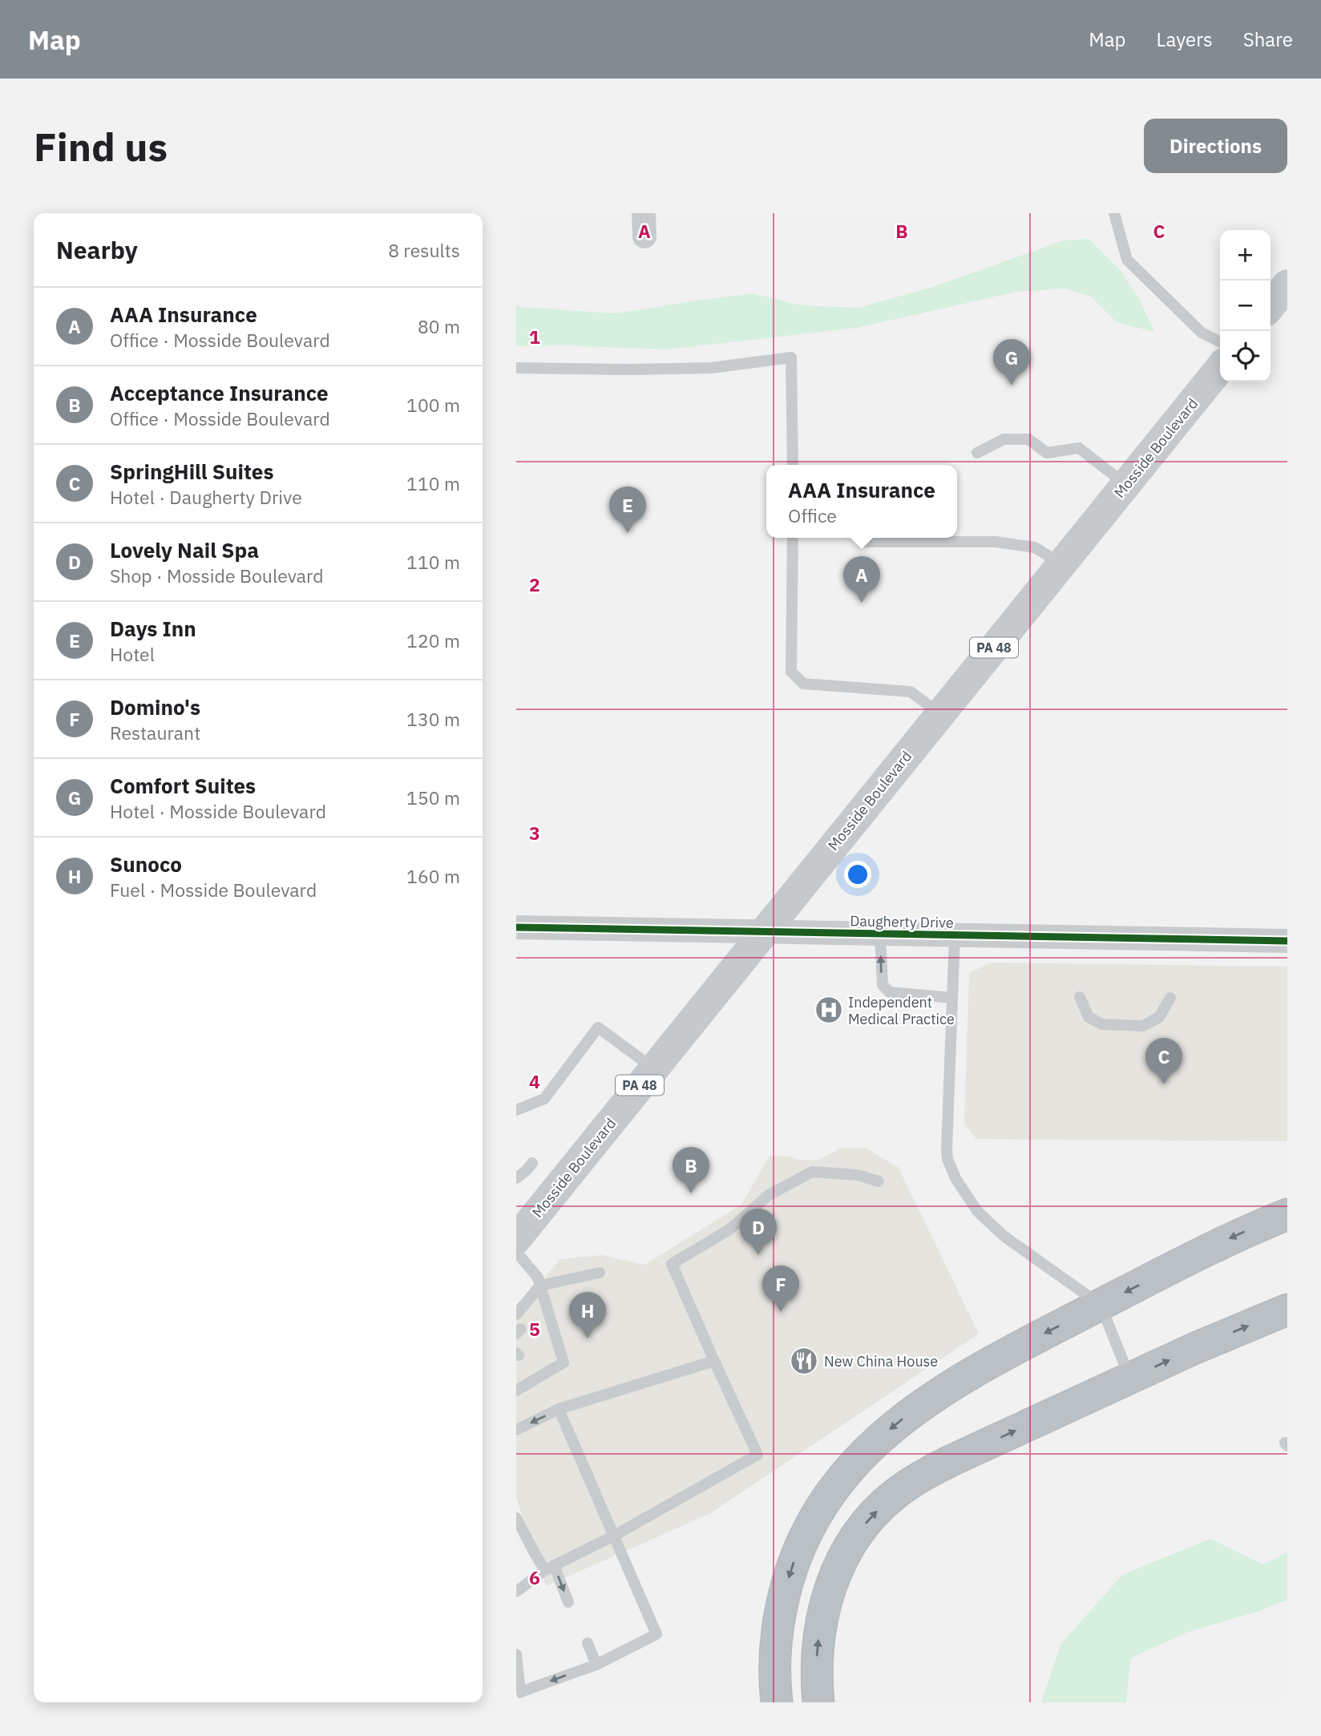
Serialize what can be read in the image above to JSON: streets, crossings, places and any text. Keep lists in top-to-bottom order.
{
  "streets": {
    "main road": ["Mosside Boulevard", "PA 48"],
    "street": ["Daugherty Drive"]
  },
  "crossings": [
    ["Mosside Boulevard", "Daugherty Drive"]
  ],
  "places": {
    "hospital": ["Independent Medical Practice"],
    "restaurant": ["New China House"]
  },
  "page": {
    "header": "Map",
    "nav": ["Map", "Layers", "Share"],
    "buttons": "Directions",
    "title": "Find us",
    "heading": ["Nearby", "8 results"],
    "map_buttons": ["+", "−"],
    "list": [
      {
        "mark": "A",
        "name": "AAA Insurance",
        "note": "Office · Mosside Boulevard",
        "value": "80 m"
      },
      {
        "mark": "B",
        "name": "Acceptance Insurance",
        "note": "Office · Mosside Boulevard",
        "value": "100 m"
      },
      {
        "mark": "C",
        "name": "SpringHill Suites",
        "note": "Hotel · Daugherty Drive",
        "value": "110 m"
      },
      {
        "mark": "D",
        "name": "Lovely Nail Spa",
        "note": "Shop · Mosside Boulevard",
        "value": "110 m"
      },
      {
        "mark": "E",
        "name": "Days Inn",
        "note": "Hotel",
        "value": "120 m"
      },
      {
        "mark": "F",
        "name": "Domino's",
        "note": "Restaurant",
        "value": "130 m"
      },
      {
        "mark": "G",
        "name": "Comfort Suites",
        "note": "Hotel · Mosside Boulevard",
        "value": "150 m"
      },
      {
        "mark": "H",
        "name": "Sunoco",
        "note": "Fuel · Mosside Boulevard",
        "value": "160 m"
      }
    ],
    "pins": [
      "G",
      "E",
      "A",
      "C",
      "B",
      "D",
      "F",
      "H"
    ],
    "popup": ["AAA Insurance", "Office"]
  },
  "grid": {
    "columns": ["A", "B", "C"],
    "rows": [
      "1",
      "2",
      "3",
      "4",
      "5",
      "6"
    ]
  }
}
